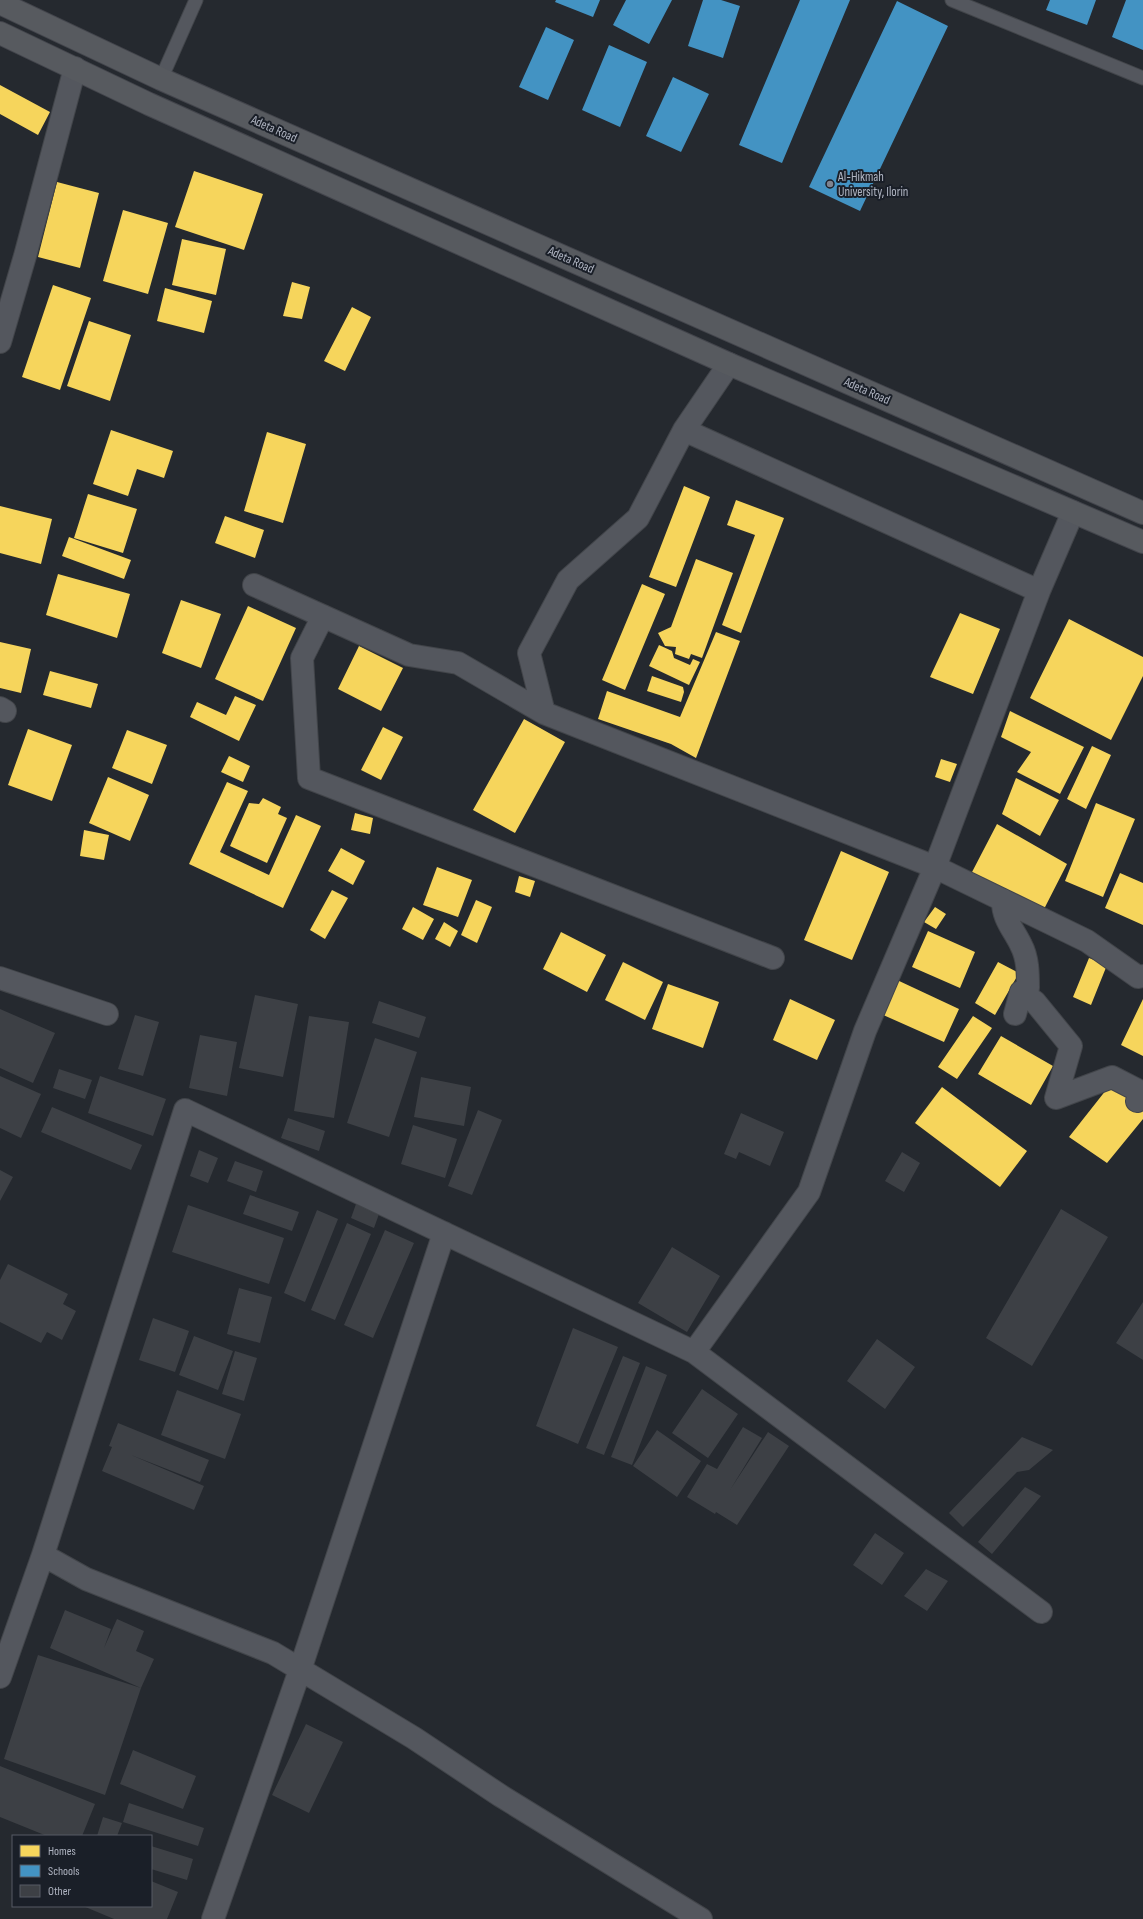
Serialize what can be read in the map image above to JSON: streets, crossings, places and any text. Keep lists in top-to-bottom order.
{
  "streets": {
    "main road": ["Adeta Road"]
  },
  "places": ["Al-Hikmah University, Ilorin"],
  "legend": ["Homes", "Schools", "Other"]
}
